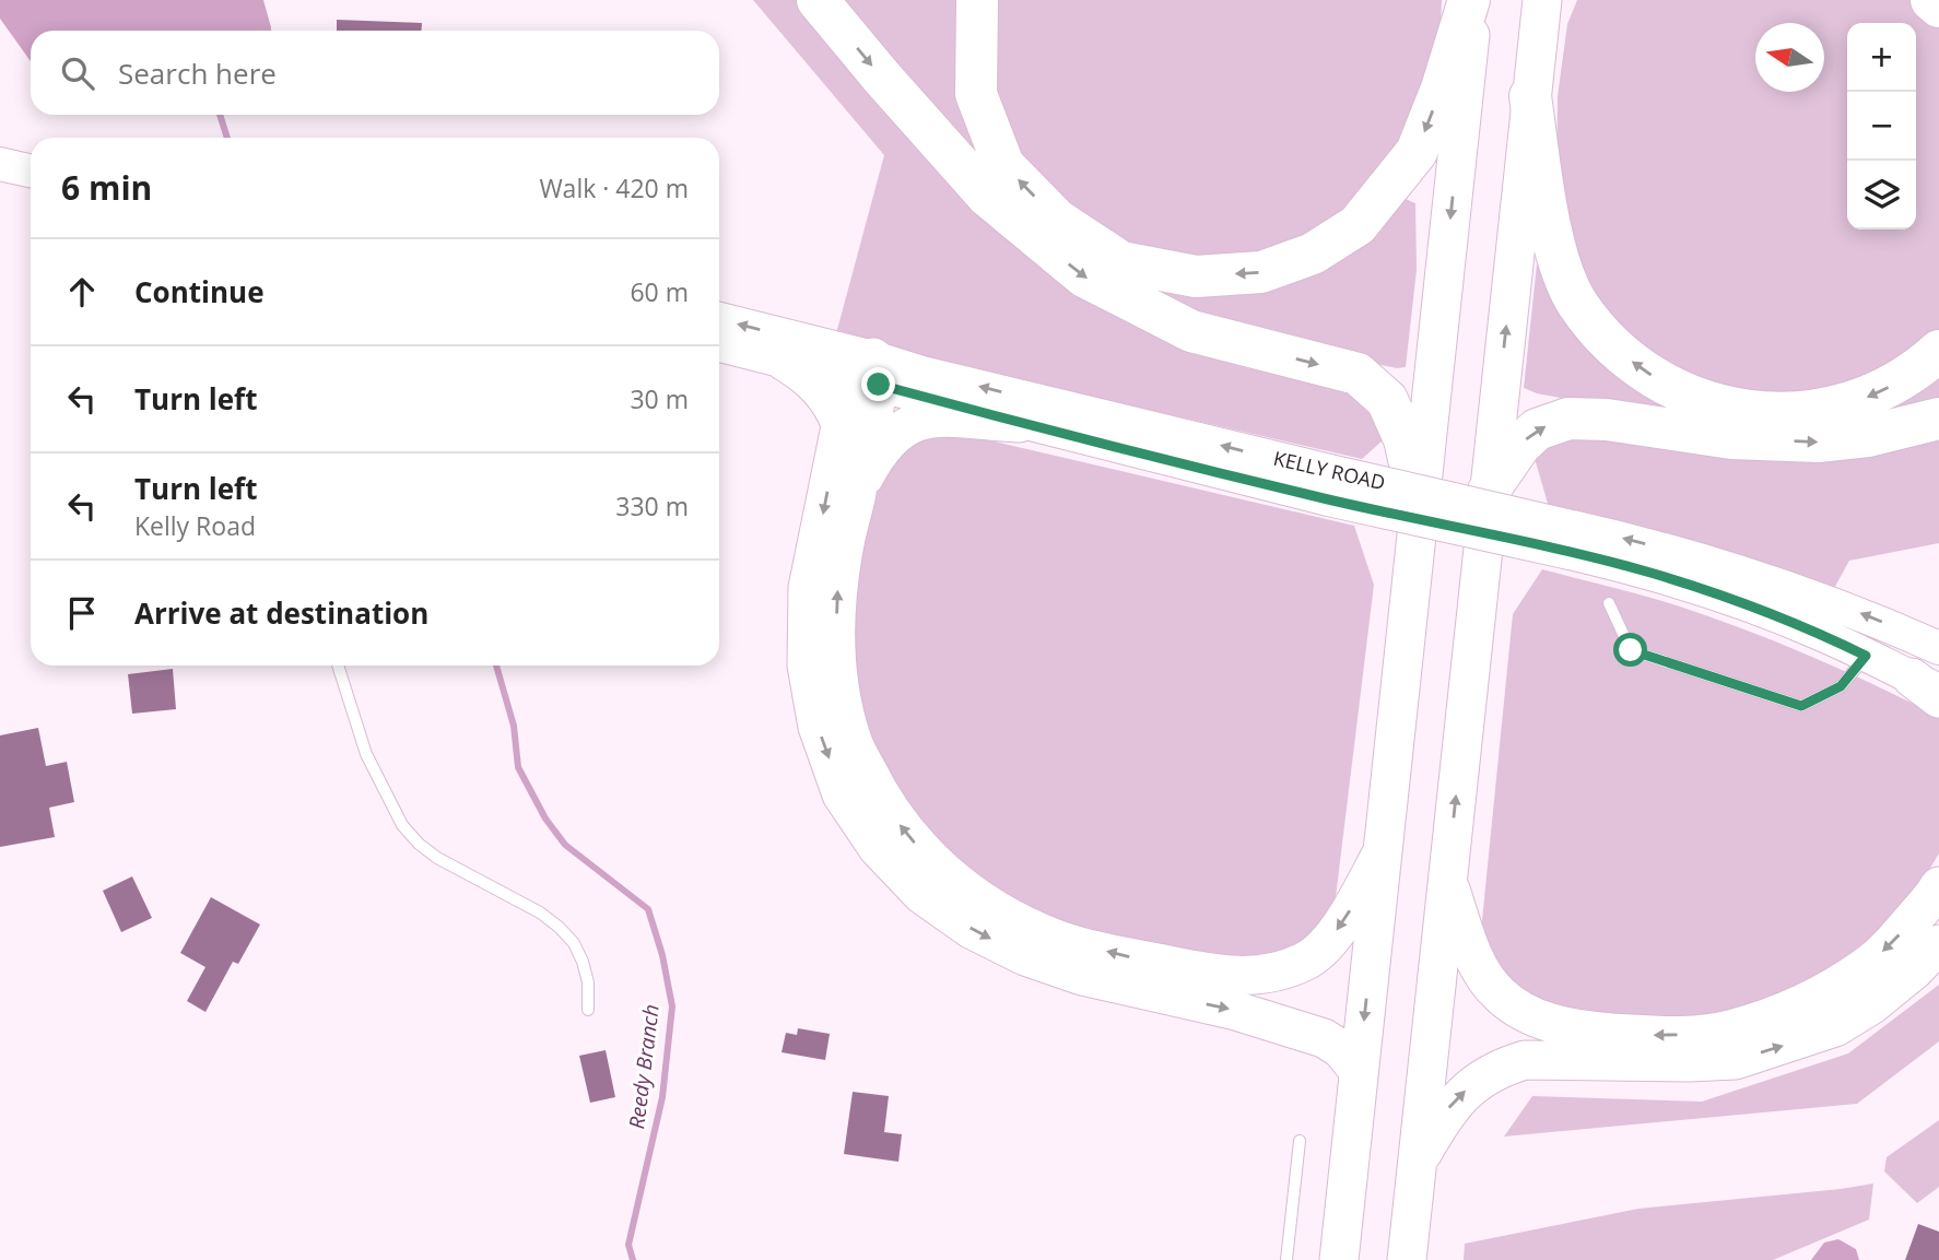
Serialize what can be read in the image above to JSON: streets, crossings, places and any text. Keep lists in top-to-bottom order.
{
  "streets": {
    "main road": ["KELLY ROAD"]
  },
  "water": ["Reedy Branch"],
  "north": "left",
  "page": {
    "map_buttons": ["+", "−"],
    "search": "Search here",
    "heading": ["6 min", "Walk · 420 m"],
    "list": [
      ["Continue", "60 m"],
      ["Turn left", "30 m"],
      ["Turn left", "Kelly Road", "330 m"],
      "Arrive at destination"
    ]
  }
}
